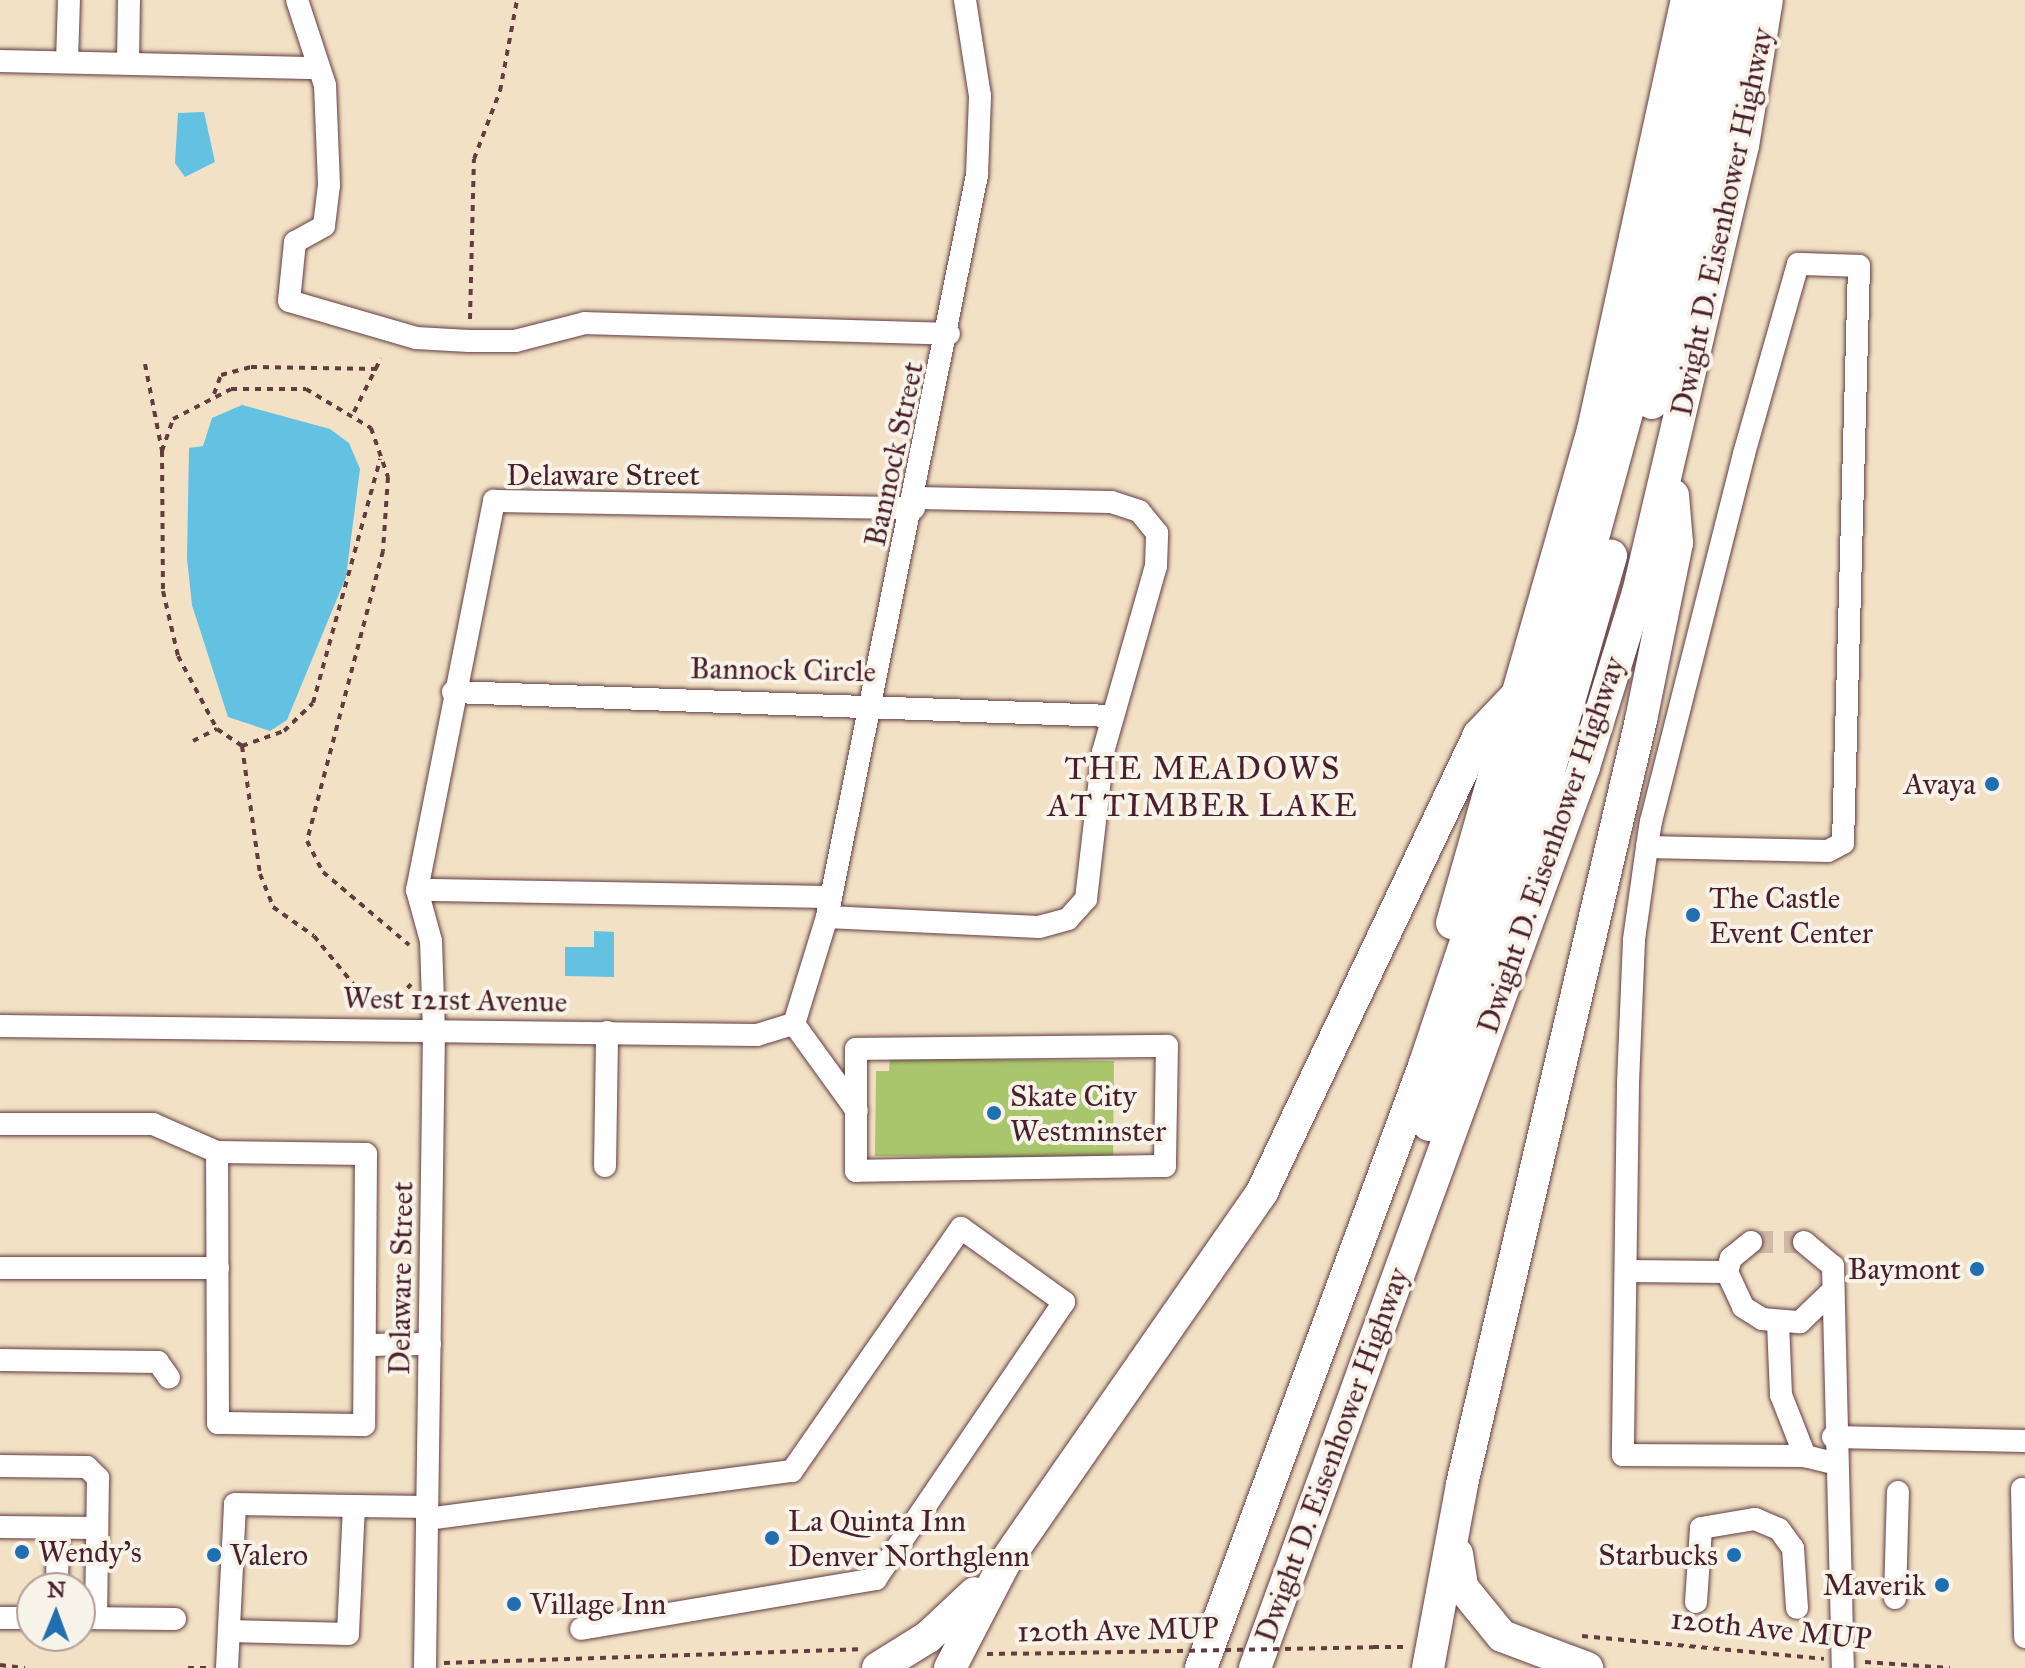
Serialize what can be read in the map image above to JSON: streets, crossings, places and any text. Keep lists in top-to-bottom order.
{
  "streets": {
    "highway": ["Dwight D. Eisenhower Highway"],
    "street": [
      "Bannock Street",
      "Delaware Street",
      "Bannock Circle",
      "West 121st Avenue"
    ],
    "path": ["120th Ave MUP"]
  },
  "crossings": [
    ["Bannock Street", "Delaware Street"],
    ["Bannock Street", "Bannock Circle"],
    ["Delaware Street", "Bannock Circle"],
    ["Delaware Street", "West 121st Avenue"]
  ],
  "districts": ["THE MEADOWS AT TIMBER LAKE"],
  "places": [
    "Avaya",
    "The Castle Event Center",
    "Skate City Westminster",
    "Baymont",
    "La Quinta Inn Denver Northglenn",
    "Wendy's",
    "Valero",
    "Starbucks",
    "Maverik",
    "Village Inn"
  ],
  "north": "top"
}
